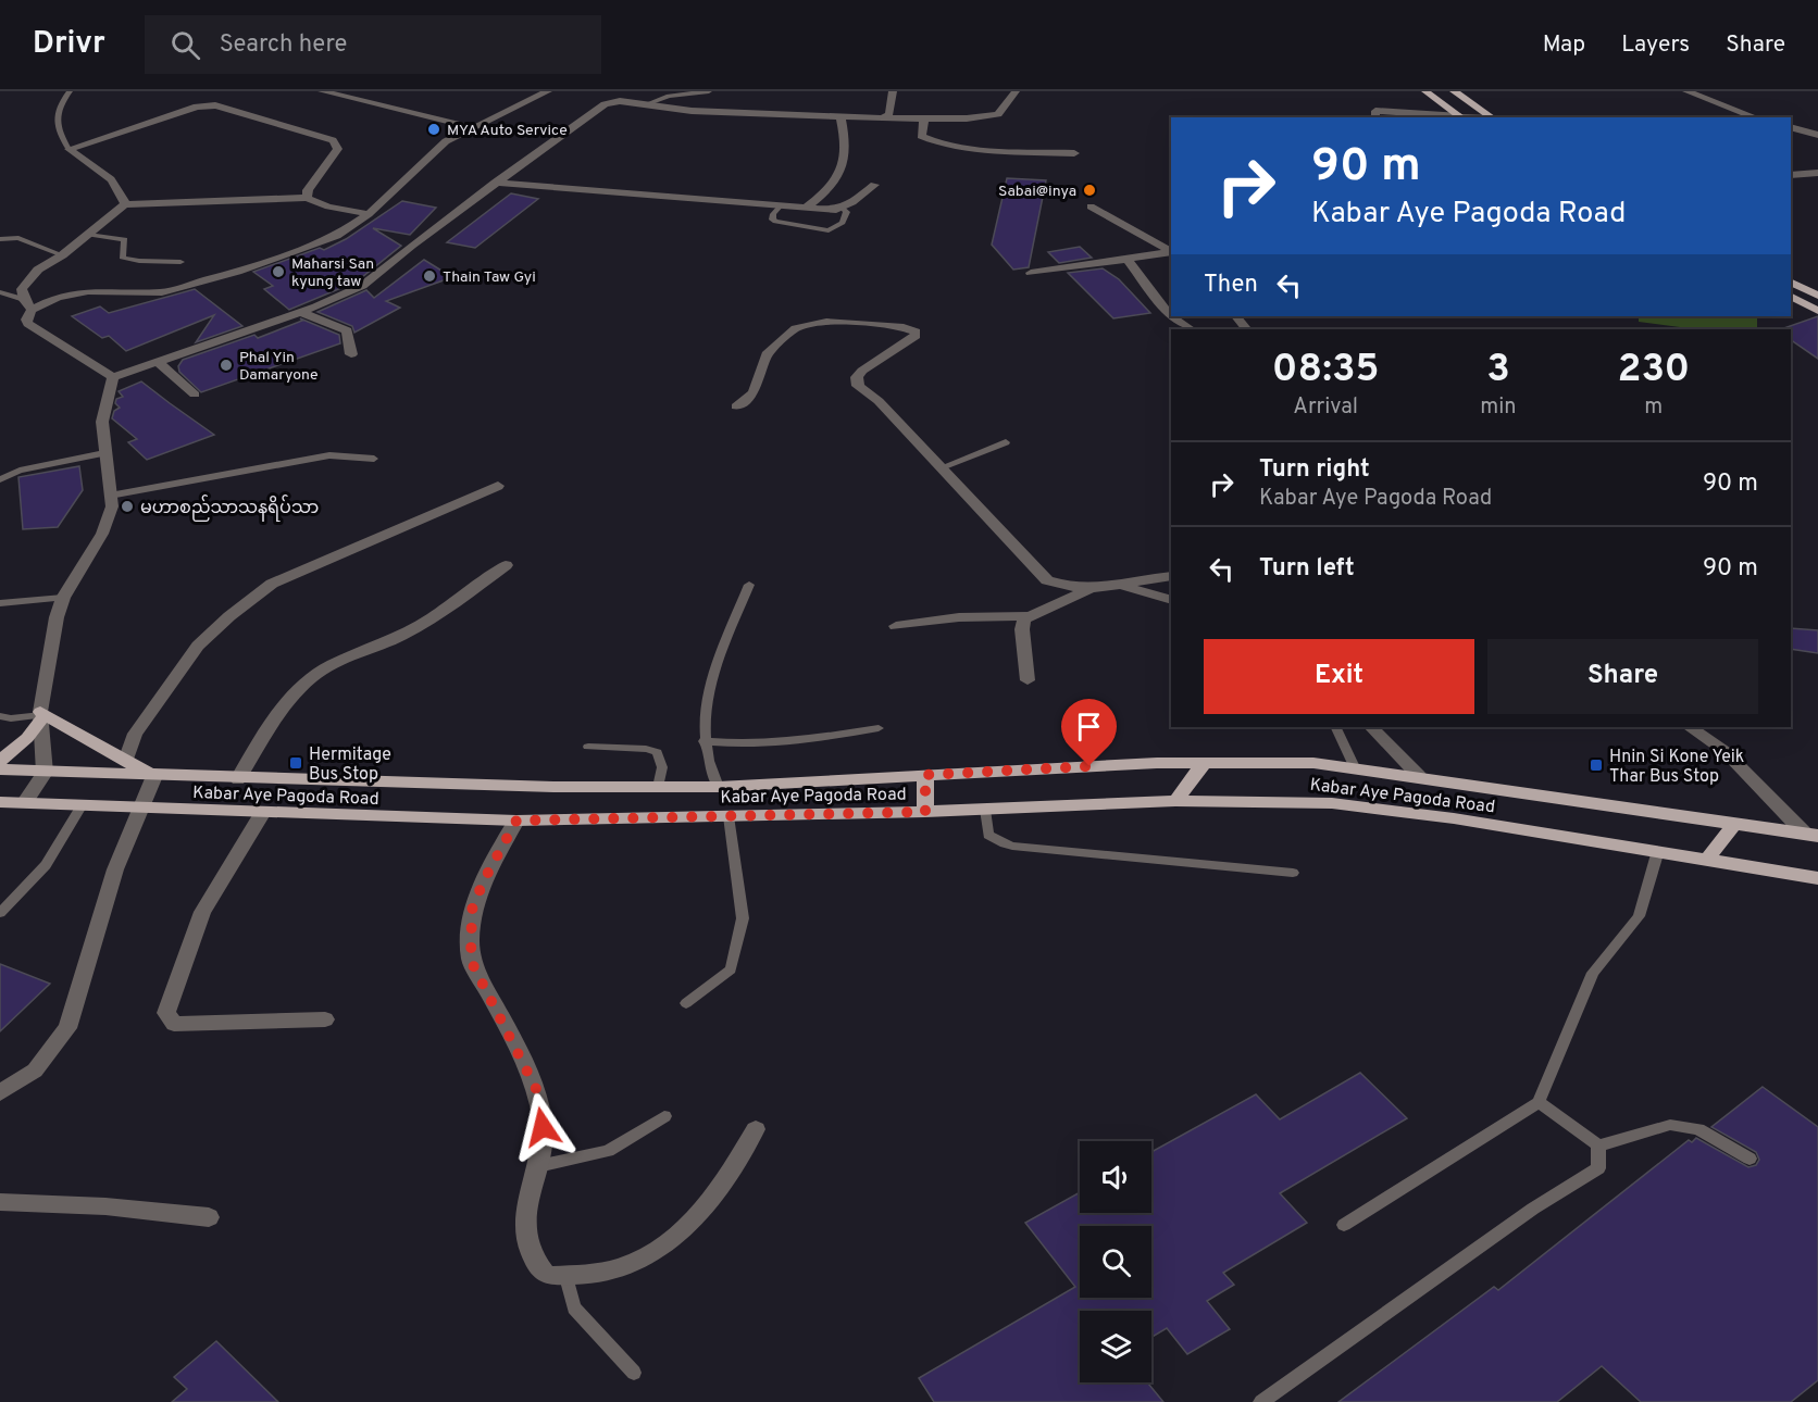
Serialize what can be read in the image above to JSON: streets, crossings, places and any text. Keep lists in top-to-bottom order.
{
  "streets": {
    "main road": ["Kabar Aye Pagoda Road"]
  },
  "places": {
    "other": [
      "MYA Auto Service",
      "Sabai@inya",
      "Maharsi San kyung taw",
      "Thain Taw Gyi",
      "Phal Yin Damaryone",
      "မဟာစည်သာသနရိပ်သာ"
    ],
    "transit": ["Hermitage Bus Stop", "Hnin Si Kone Yeik Thar Bus Stop"]
  },
  "page": {
    "header": "Drivr",
    "search": "Search here",
    "nav": ["Map", "Layers", "Share"],
    "turn": ["90 m", "Kabar Aye Pagoda Road"],
    "then": "Then",
    "eta": [
      "08:35",
      "Arrival",
      "3",
      "min",
      "230",
      "m"
    ],
    "list": [
      {
        "name": "Turn right",
        "note": "Kabar Aye Pagoda Road",
        "value": "90 m"
      },
      {
        "name": "Turn left",
        "value": "90 m"
      }
    ],
    "buttons": ["Exit", "Share"]
  }
}
